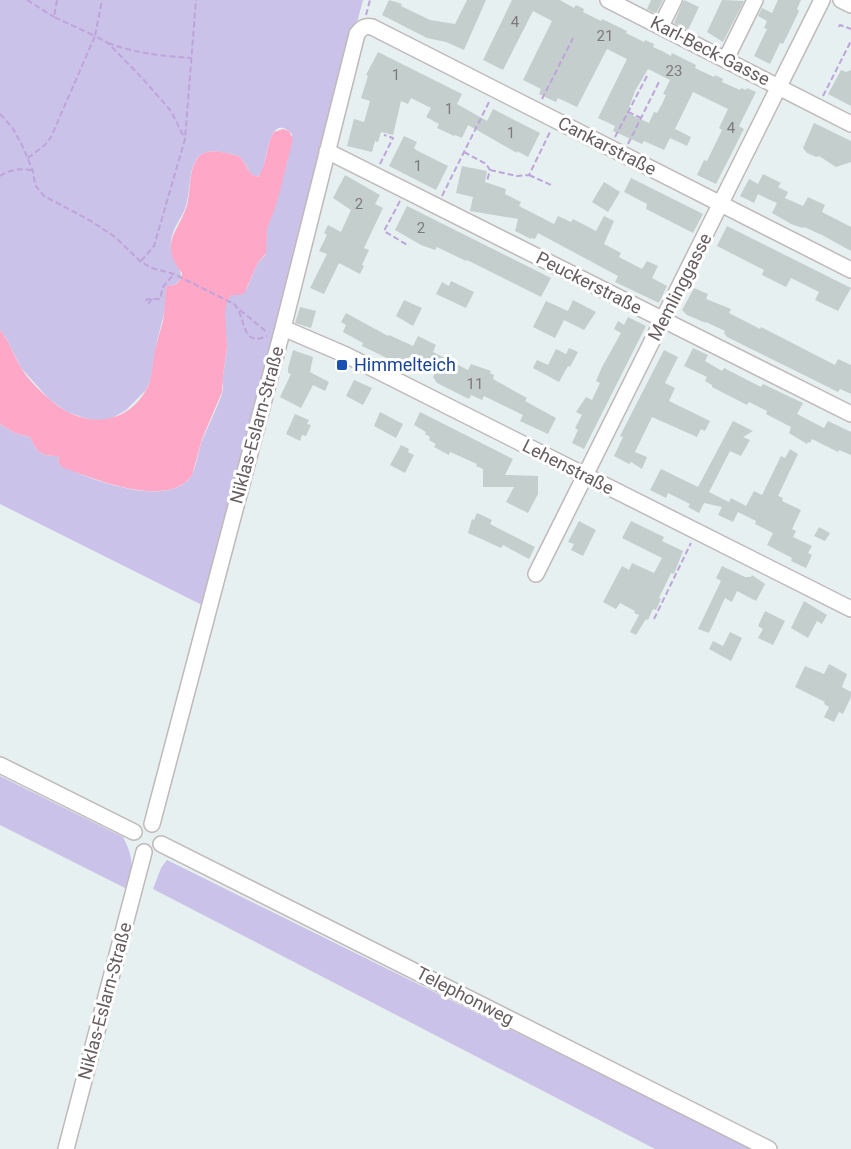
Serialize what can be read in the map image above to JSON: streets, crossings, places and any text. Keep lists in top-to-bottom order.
{
  "streets": {
    "street": [
      "Karl-Beck-Gasse",
      "Cankarstraße",
      "Peuckerstraße",
      "Memlinggasse",
      "Niklas-Eslarn-Straße",
      "Lehenstraße",
      "Telephonweg"
    ]
  },
  "crossings": [
    ["Karl-Beck-Gasse", "Memlinggasse"],
    ["Cankarstraße", "Memlinggasse"],
    ["Cankarstraße", "Niklas-Eslarn-Straße"],
    ["Peuckerstraße", "Memlinggasse"],
    ["Peuckerstraße", "Niklas-Eslarn-Straße"],
    ["Memlinggasse", "Lehenstraße"],
    ["Niklas-Eslarn-Straße", "Lehenstraße"],
    ["Niklas-Eslarn-Straße", "Telephonweg"]
  ],
  "places": {
    "transit": ["Himmelteich"]
  },
  "house_numbers": [
    "4",
    "21",
    "23",
    "1",
    "1",
    "4",
    "1",
    "1",
    "2",
    "2",
    "11"
  ]
}
